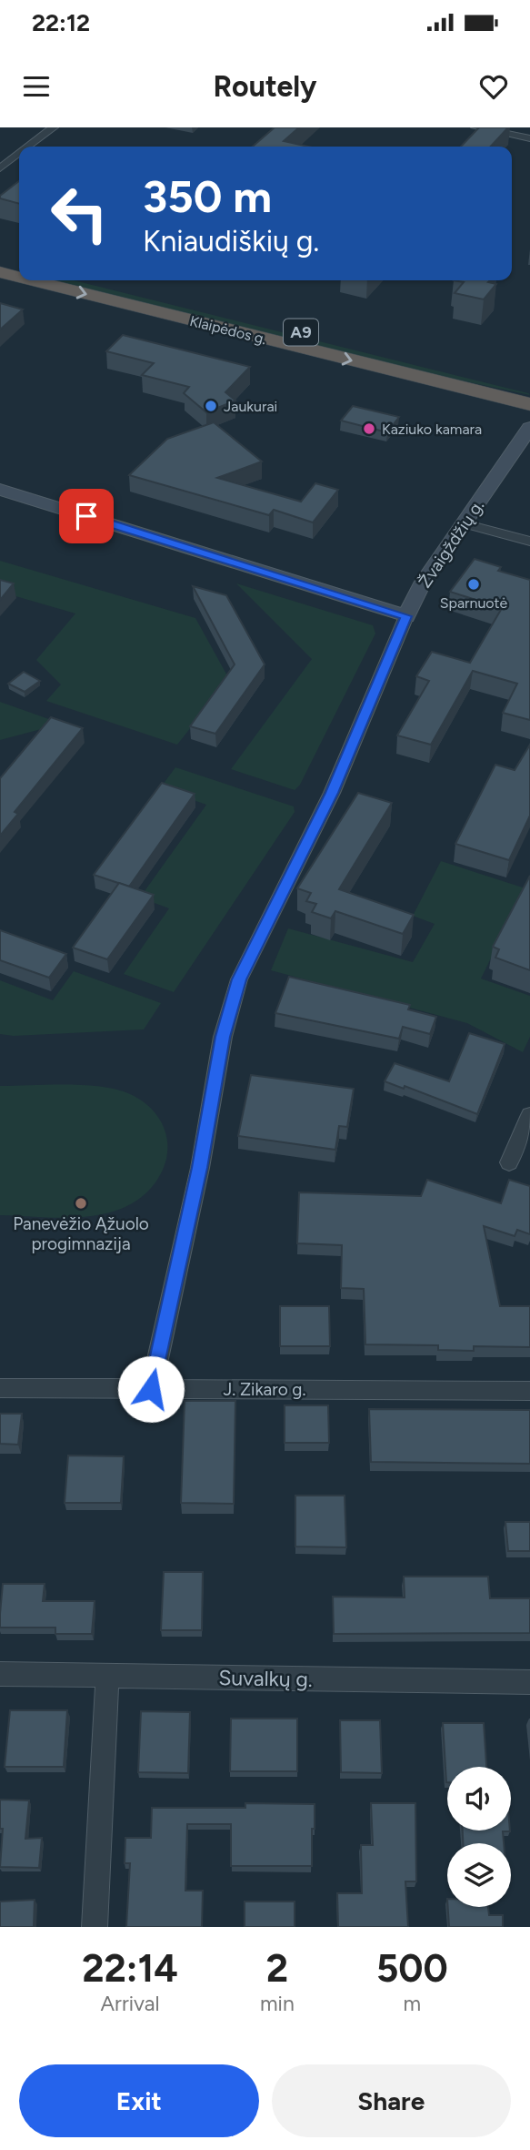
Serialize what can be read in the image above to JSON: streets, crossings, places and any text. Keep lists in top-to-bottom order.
{
  "streets": {
    "highway": ["Klaipėdos g.", "A9"],
    "main road": ["Žvaigždžių g."],
    "street": ["J. Zikaro g.", "Suvalkų g."]
  },
  "crossings": [
    ["Žvaigždžių g.", "J. Zikaro g."]
  ],
  "places": [
    "Jaukurai",
    "Kaziuko kamara",
    "Sparnuotė",
    "Panevėžio Ąžuolo progimnazija"
  ],
  "page": {
    "status": "22:12",
    "header": "Routely",
    "turn": ["350 m", "Kniaudiškių g."],
    "eta": [
      "22:14",
      "Arrival",
      "2",
      "min",
      "500",
      "m"
    ],
    "buttons": ["Exit", "Share"]
  }
}
